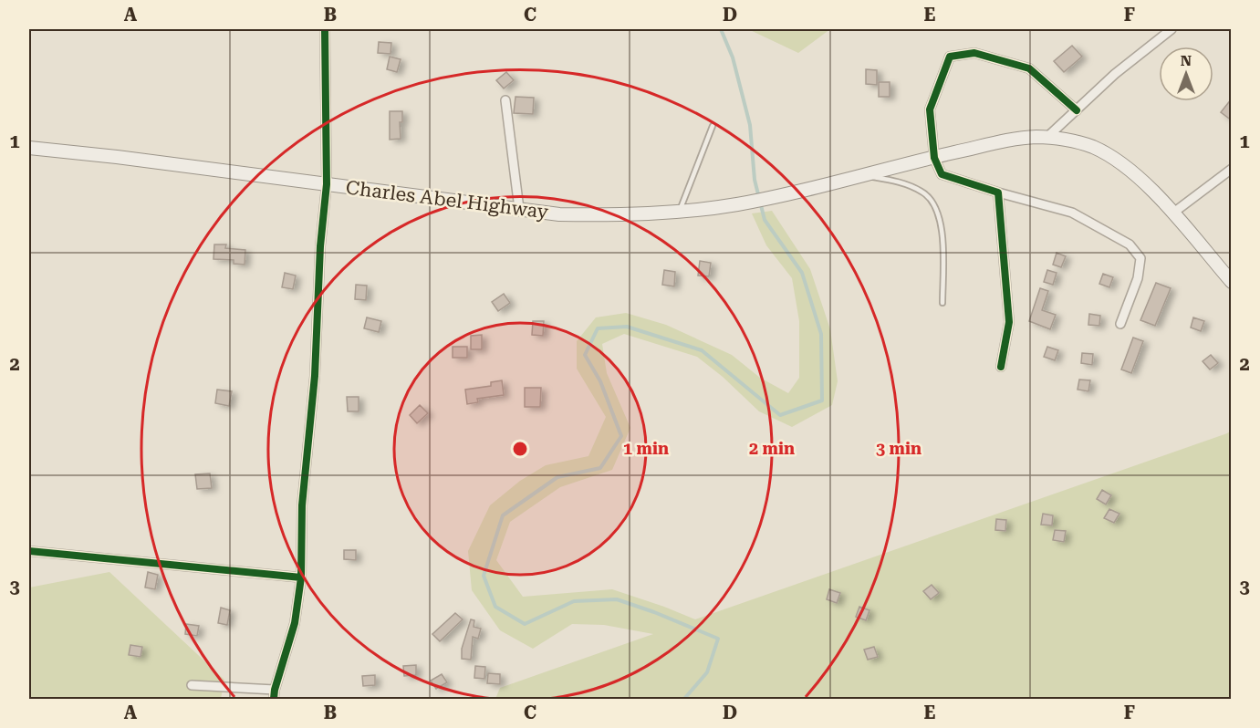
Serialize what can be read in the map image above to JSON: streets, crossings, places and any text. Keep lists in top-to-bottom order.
{
  "streets": {
    "main road": ["Charles Abel Highway"]
  },
  "north": "top",
  "grid": {
    "columns": [
      "A",
      "B",
      "C",
      "D",
      "E",
      "F"
    ],
    "rows": ["1", "2", "3"]
  },
  "rings": ["1 min", "2 min", "3 min"]
}
